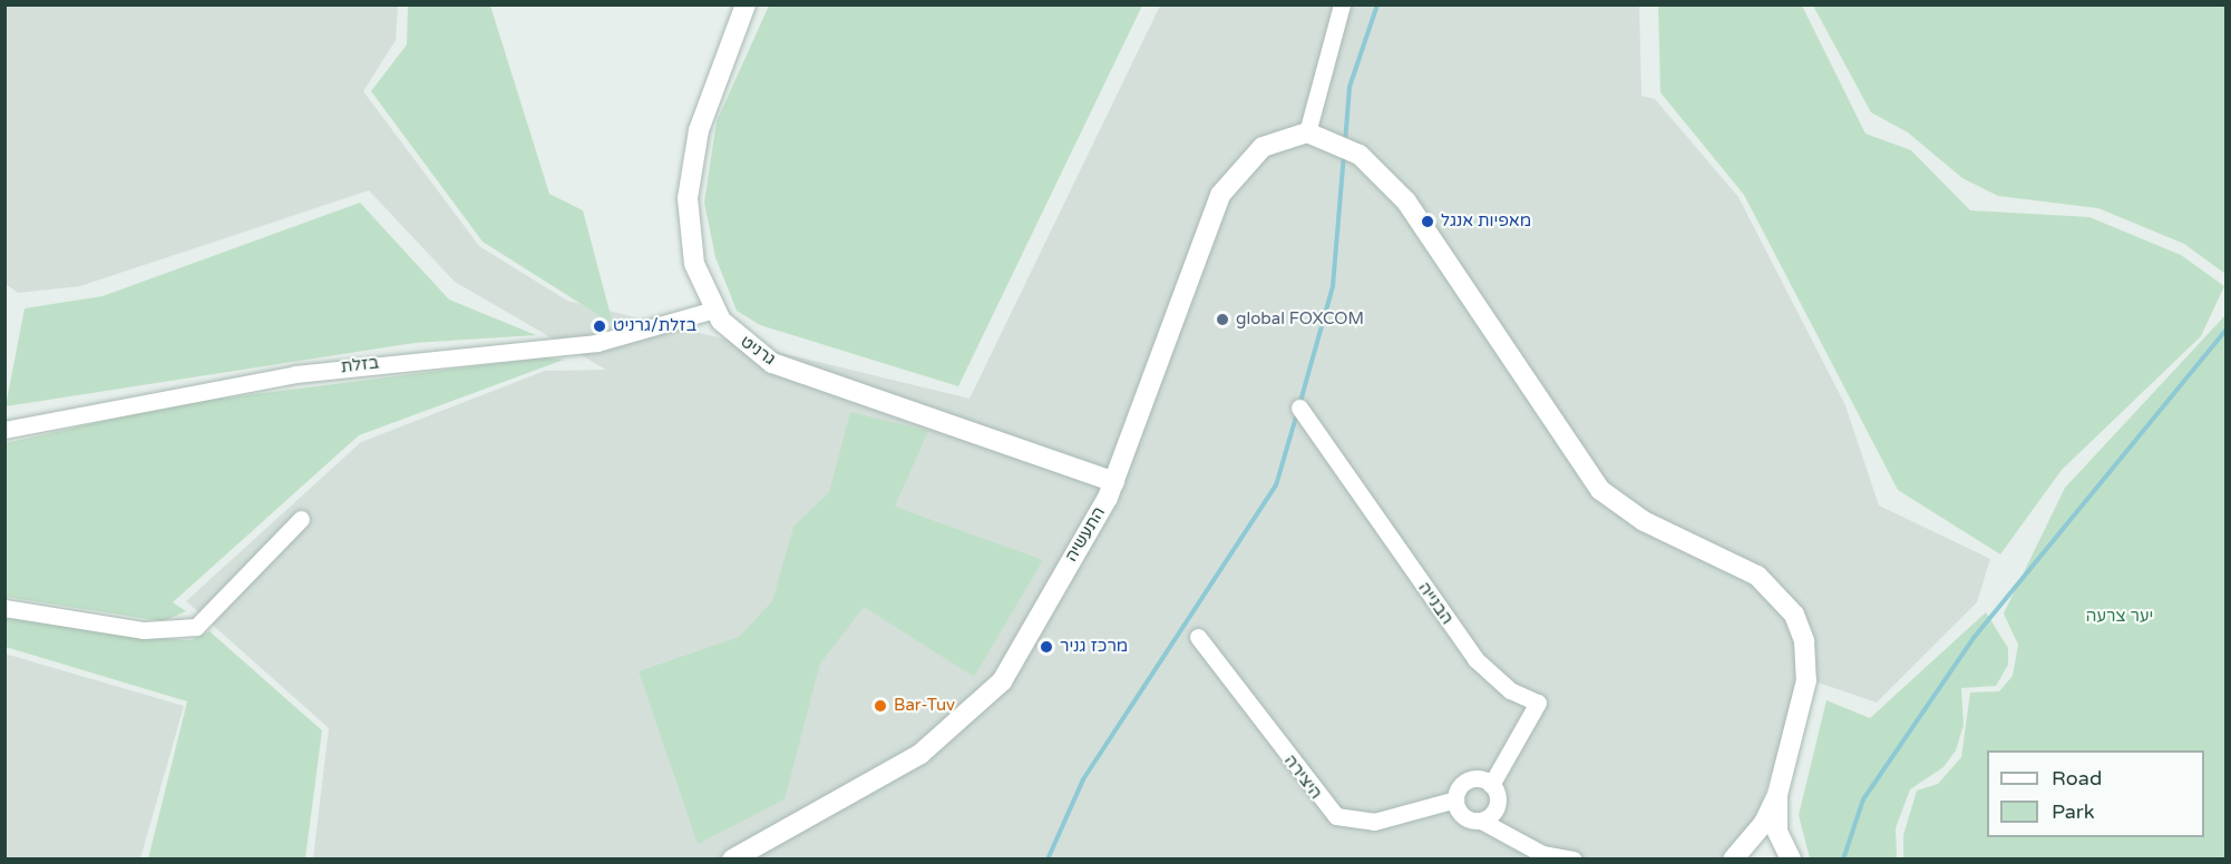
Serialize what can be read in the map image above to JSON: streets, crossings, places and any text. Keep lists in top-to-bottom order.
{
  "streets": {
    "street": [
      "גרניט",
      "בזלת",
      "התעשיה",
      "הבנייה",
      "היצירה"
    ]
  },
  "crossings": [
    ["גרניט", "בזלת"],
    ["גרניט", "התעשיה"],
    ["הבנייה", "היצירה"]
  ],
  "parks": ["יער צרעה"],
  "places": [
    "מאפיות אנגל",
    "global FOXCOM",
    "בזלת/גרניט",
    "מרכז גניר",
    "Bar-Tuv"
  ],
  "legend": ["Road", "Park"]
}
